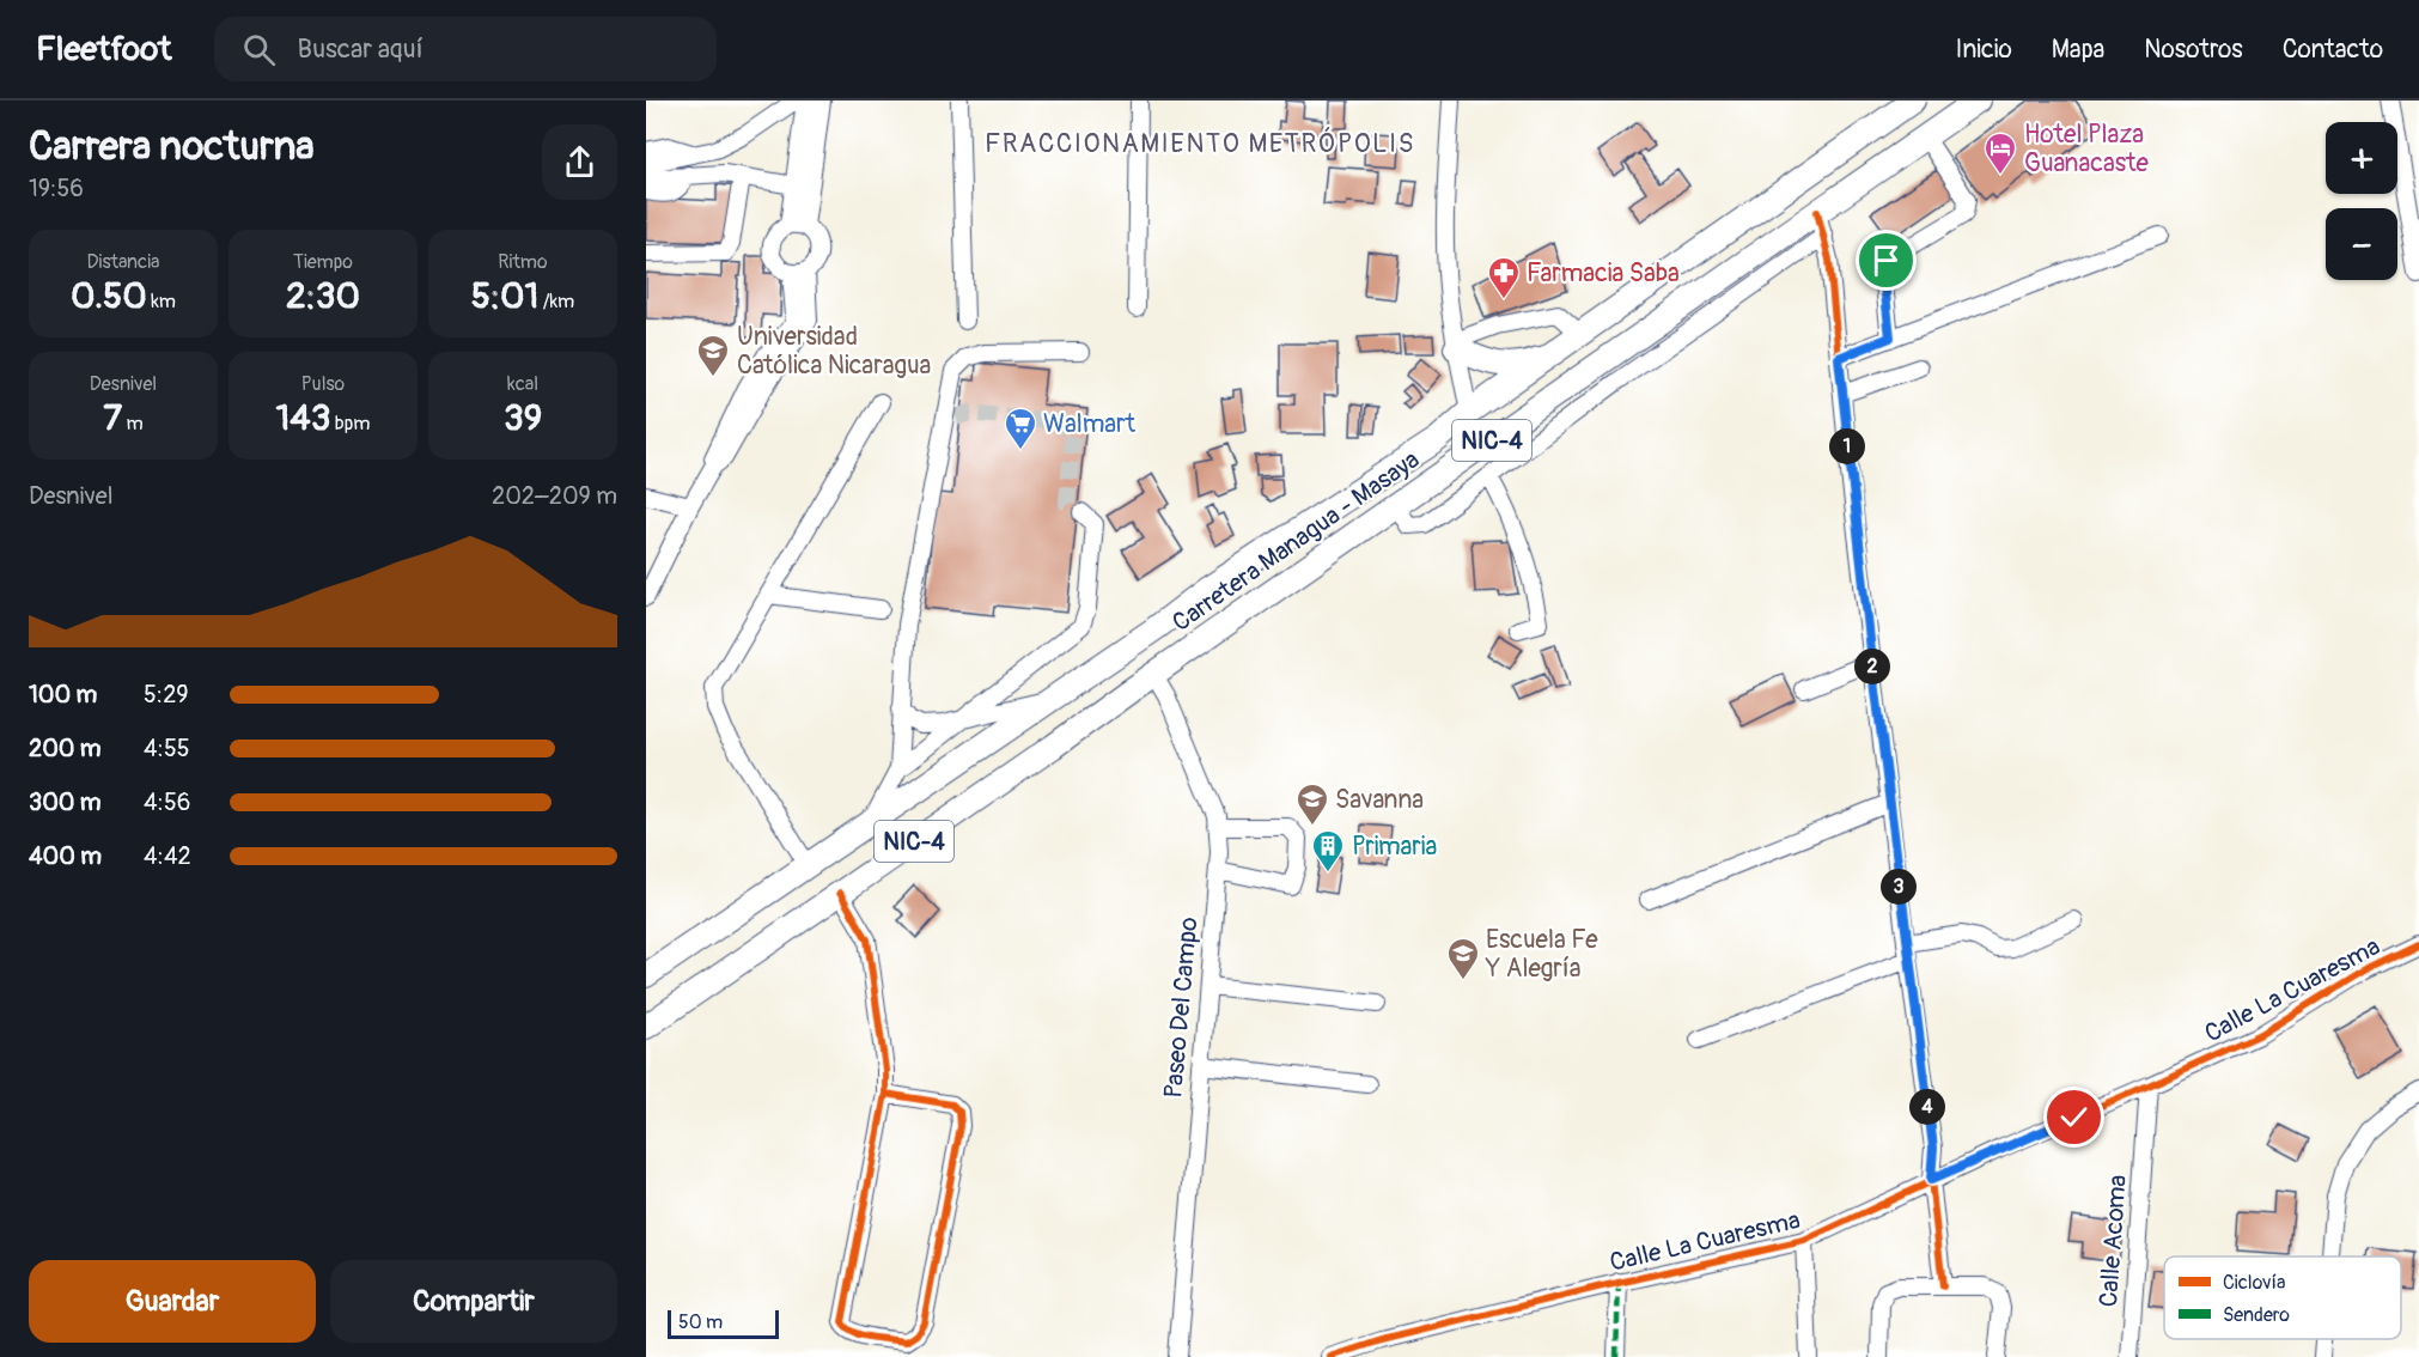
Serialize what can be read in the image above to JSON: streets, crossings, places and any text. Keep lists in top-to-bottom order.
{
  "streets": {
    "highway": ["NIC-4", "Carretera Managua - Masaya"],
    "street": ["Calle La Cuaresma", "Paseo Del Campo", "Calle Acoma"]
  },
  "crossings": [
    ["Carretera Managua - Masaya", "Paseo Del Campo"],
    ["Calle La Cuaresma", "Calle Acoma"]
  ],
  "districts": ["FRACCIONAMIENTO METRÓPOLIS"],
  "places": {
    "hotel": ["Hotel Plaza Guanacaste"],
    "pharmacy": ["Farmacia Saba"],
    "school or university": ["Universidad Católica Nicaragua", "Savanna", "Escuela Fe Y Alegría"],
    "supermarket": ["Walmart"],
    "building": ["Primaria"]
  },
  "legend": ["Ciclovía", "Sendero"],
  "scale_bar": "50 m",
  "page": {
    "header": "Fleetfoot",
    "search": "Buscar aquí",
    "nav": [
      "Inicio",
      "Mapa",
      "Nosotros",
      "Contacto"
    ],
    "heading": ["Carrera nocturna", "19:56"],
    "map_buttons": ["+", "−"],
    "stats": [
      ["Distancia", "0.50 km"],
      ["Tiempo", "2:30"],
      ["Ritmo", "5:01 /km"],
      ["Desnivel", "7 m"],
      ["Pulso", "143 bpm"],
      ["kcal", "39"]
    ],
    "pins": [
      "1",
      "2",
      "3",
      "4"
    ],
    "chart": ["Desnivel", "202–209 m"],
    "list": [
      {
        "name": "100 m",
        "note": "5:29"
      },
      {
        "name": "200 m",
        "note": "4:55"
      },
      {
        "name": "300 m",
        "note": "4:56"
      },
      {
        "name": "400 m",
        "note": "4:42"
      }
    ],
    "buttons": ["Guardar", "Compartir"],
    "scale": "50 m"
  }
}
